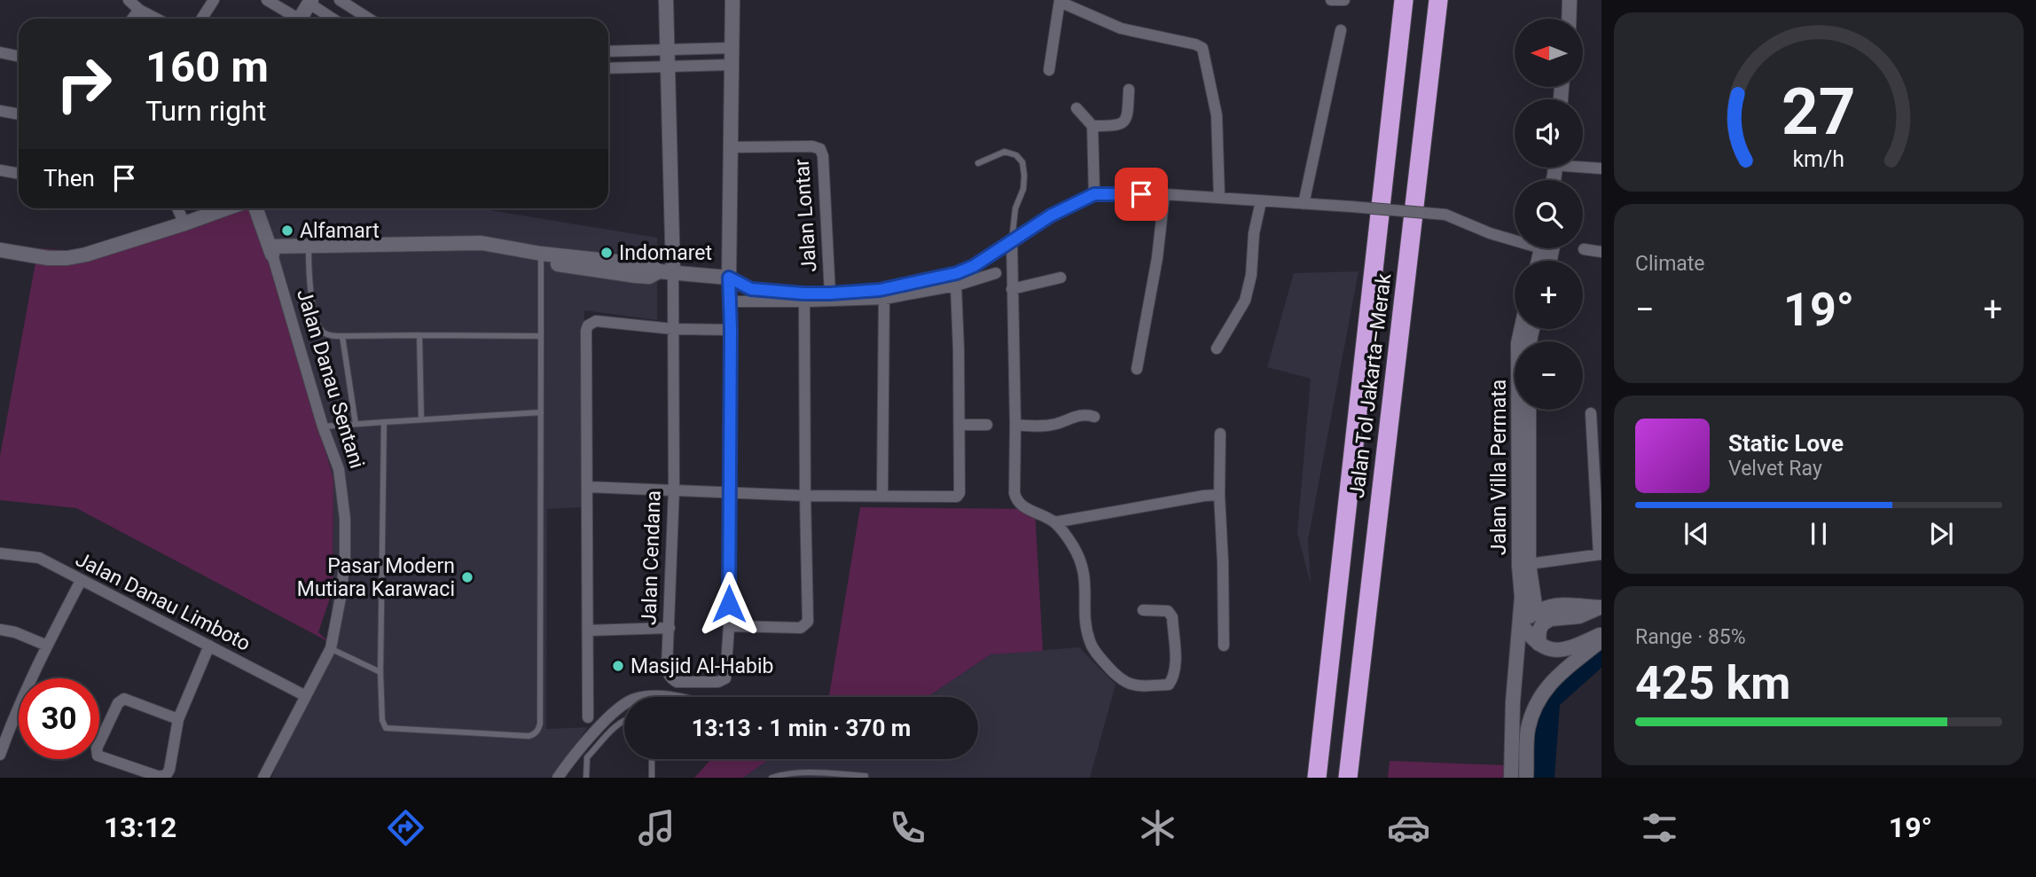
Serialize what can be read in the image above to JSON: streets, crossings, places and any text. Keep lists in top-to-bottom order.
{
  "streets": {
    "highway": ["Jalan Tol Jakarta–Merak"],
    "street": [
      "Jalan Lontar",
      "Jalan Danau Sentani",
      "Jalan Villa Permata",
      "Jalan Cendana",
      "Jalan Danau Limboto"
    ]
  },
  "crossings": [
    ["Jalan Lontar", "Jalan Cendana"],
    ["Jalan Danau Sentani", "Jalan Danau Limboto"]
  ],
  "places": [
    "Alfamart",
    "Indomaret",
    "Pasar Modern Mutiara Karawaci",
    "Masjid Al-Habib"
  ],
  "north": "left",
  "page": {
    "map_buttons": ["+", "−"],
    "turn": ["160 m", "Turn right"],
    "then": "Then",
    "tile": [
      "Climate",
      ["Range · 85%", "425 km"]
    ],
    "heat": ["−", "19°", "+"],
    "song": ["Static Love", "Velvet Ray"],
    "limit": "30",
    "trip": "13:13 · 1 min · 370 m",
    "tabs": ["13:12", "19°"],
    "gauge": ["27", "km/h"]
  }
}
